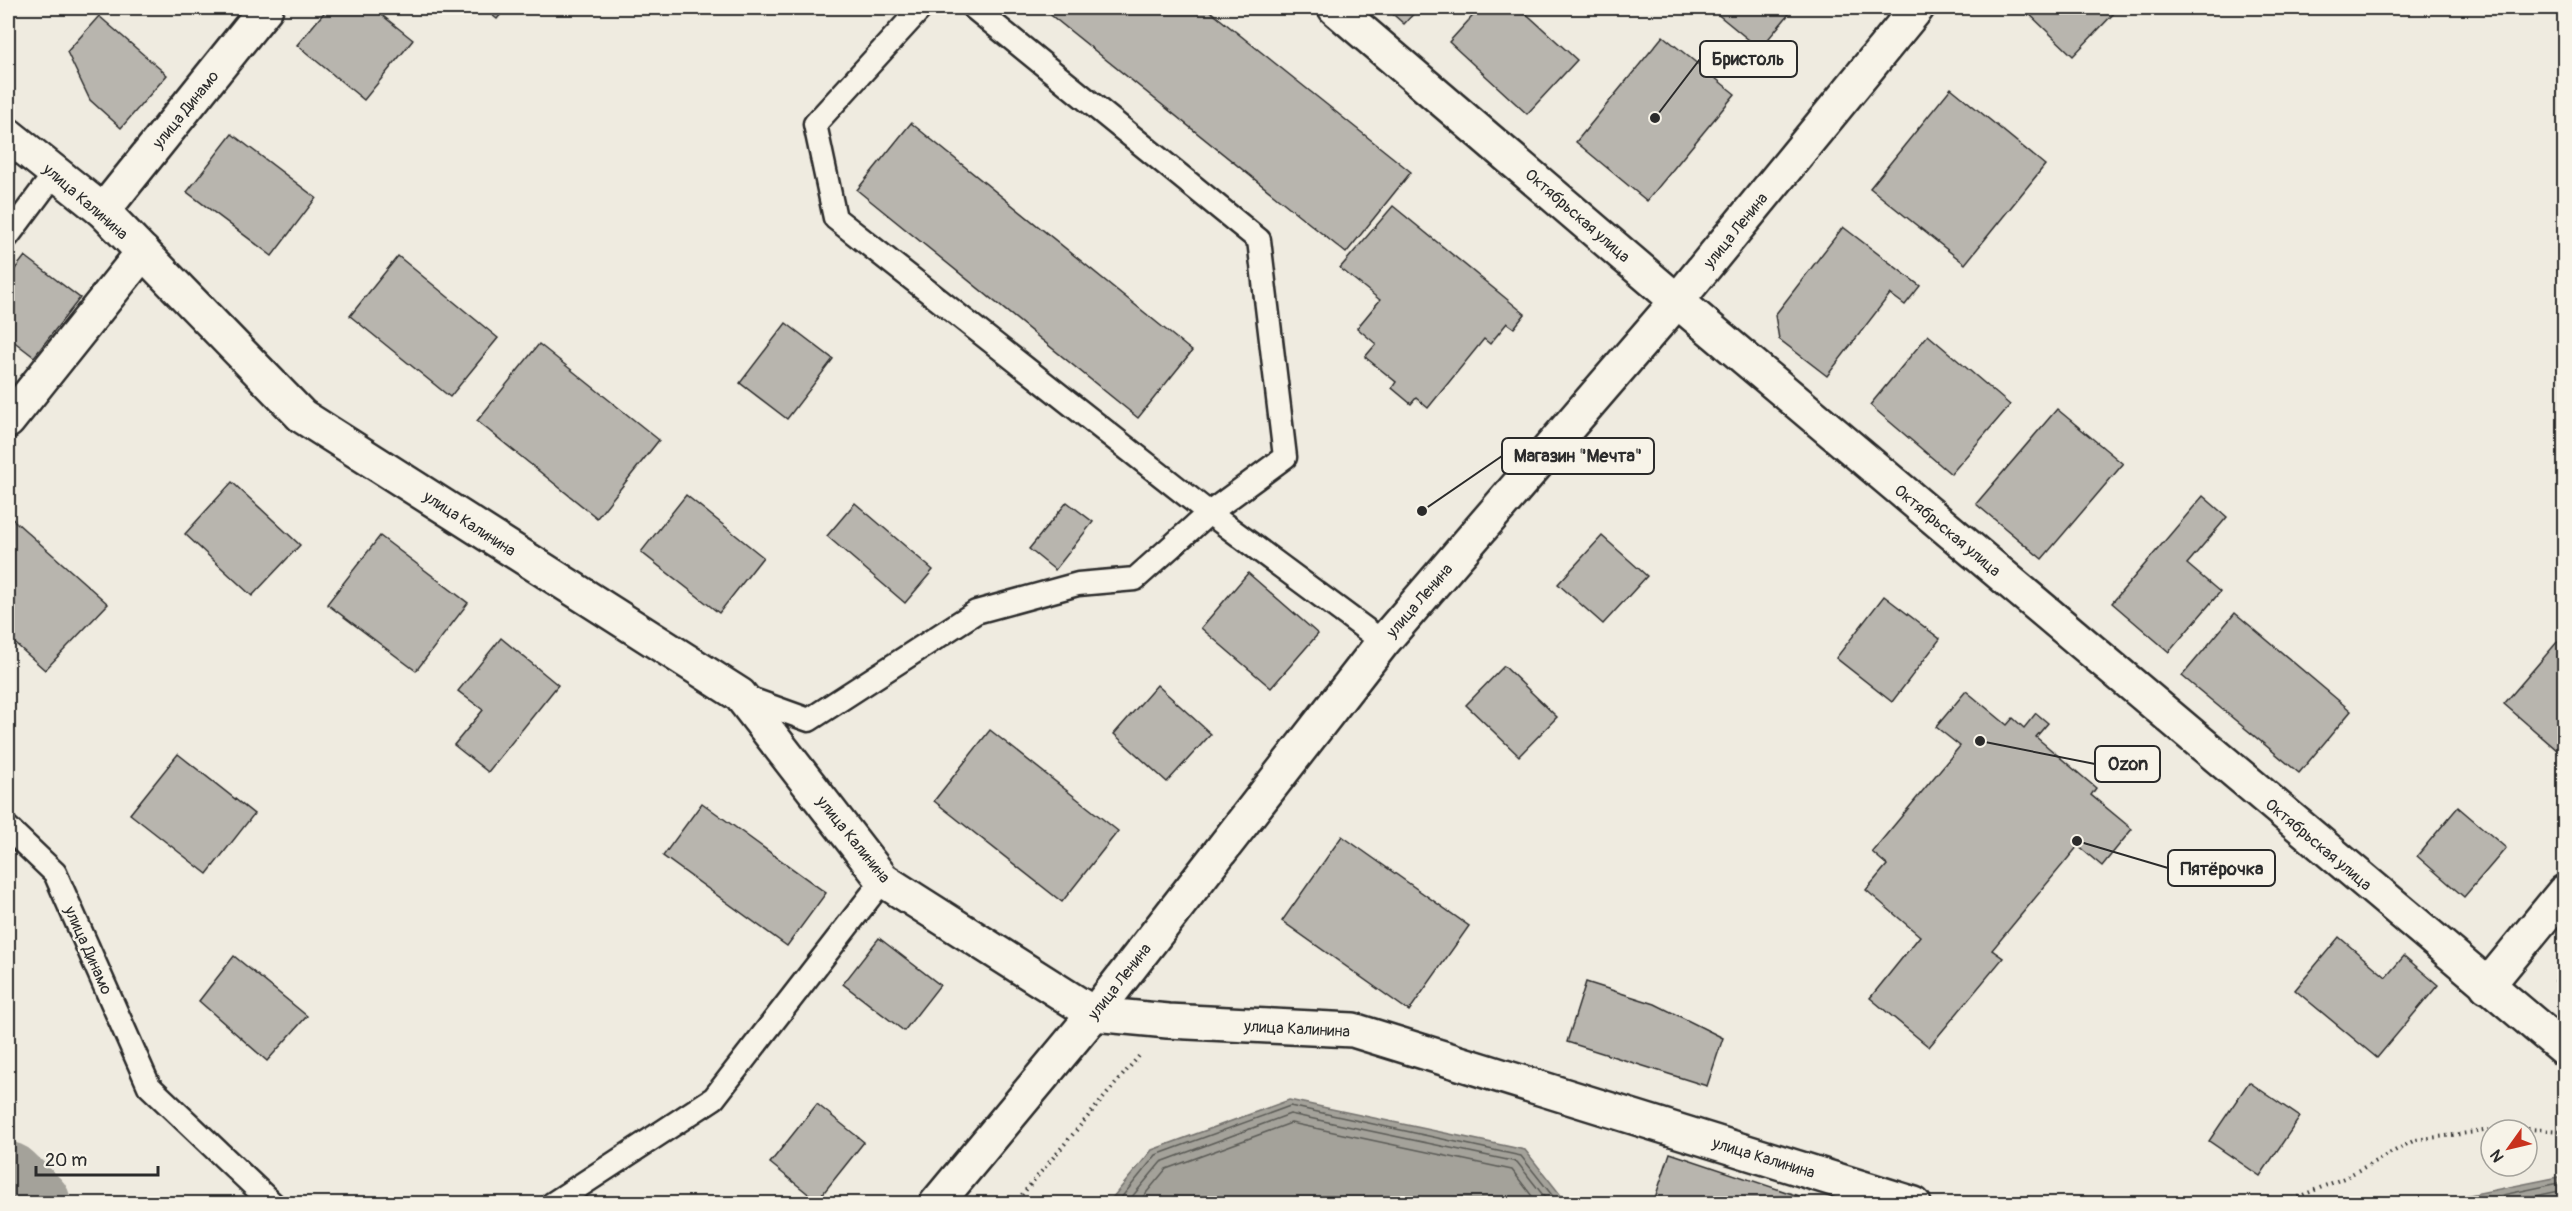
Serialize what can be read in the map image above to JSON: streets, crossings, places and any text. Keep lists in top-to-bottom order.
{
  "streets": {
    "street": [
      "улица Динамо",
      "улица Калинина",
      "Октябрьская улица",
      "улица Ленина"
    ]
  },
  "crossings": [
    ["улица Динамо", "улица Калинина"],
    ["улица Калинина", "улица Ленина"],
    ["Октябрьская улица", "улица Ленина"]
  ],
  "places": [
    "Бристоль",
    "Магазин \"Мечта\"",
    "Ozon",
    "Пятёрочка"
  ],
  "scale_bar": "20 m",
  "north": "bottom left"
}
